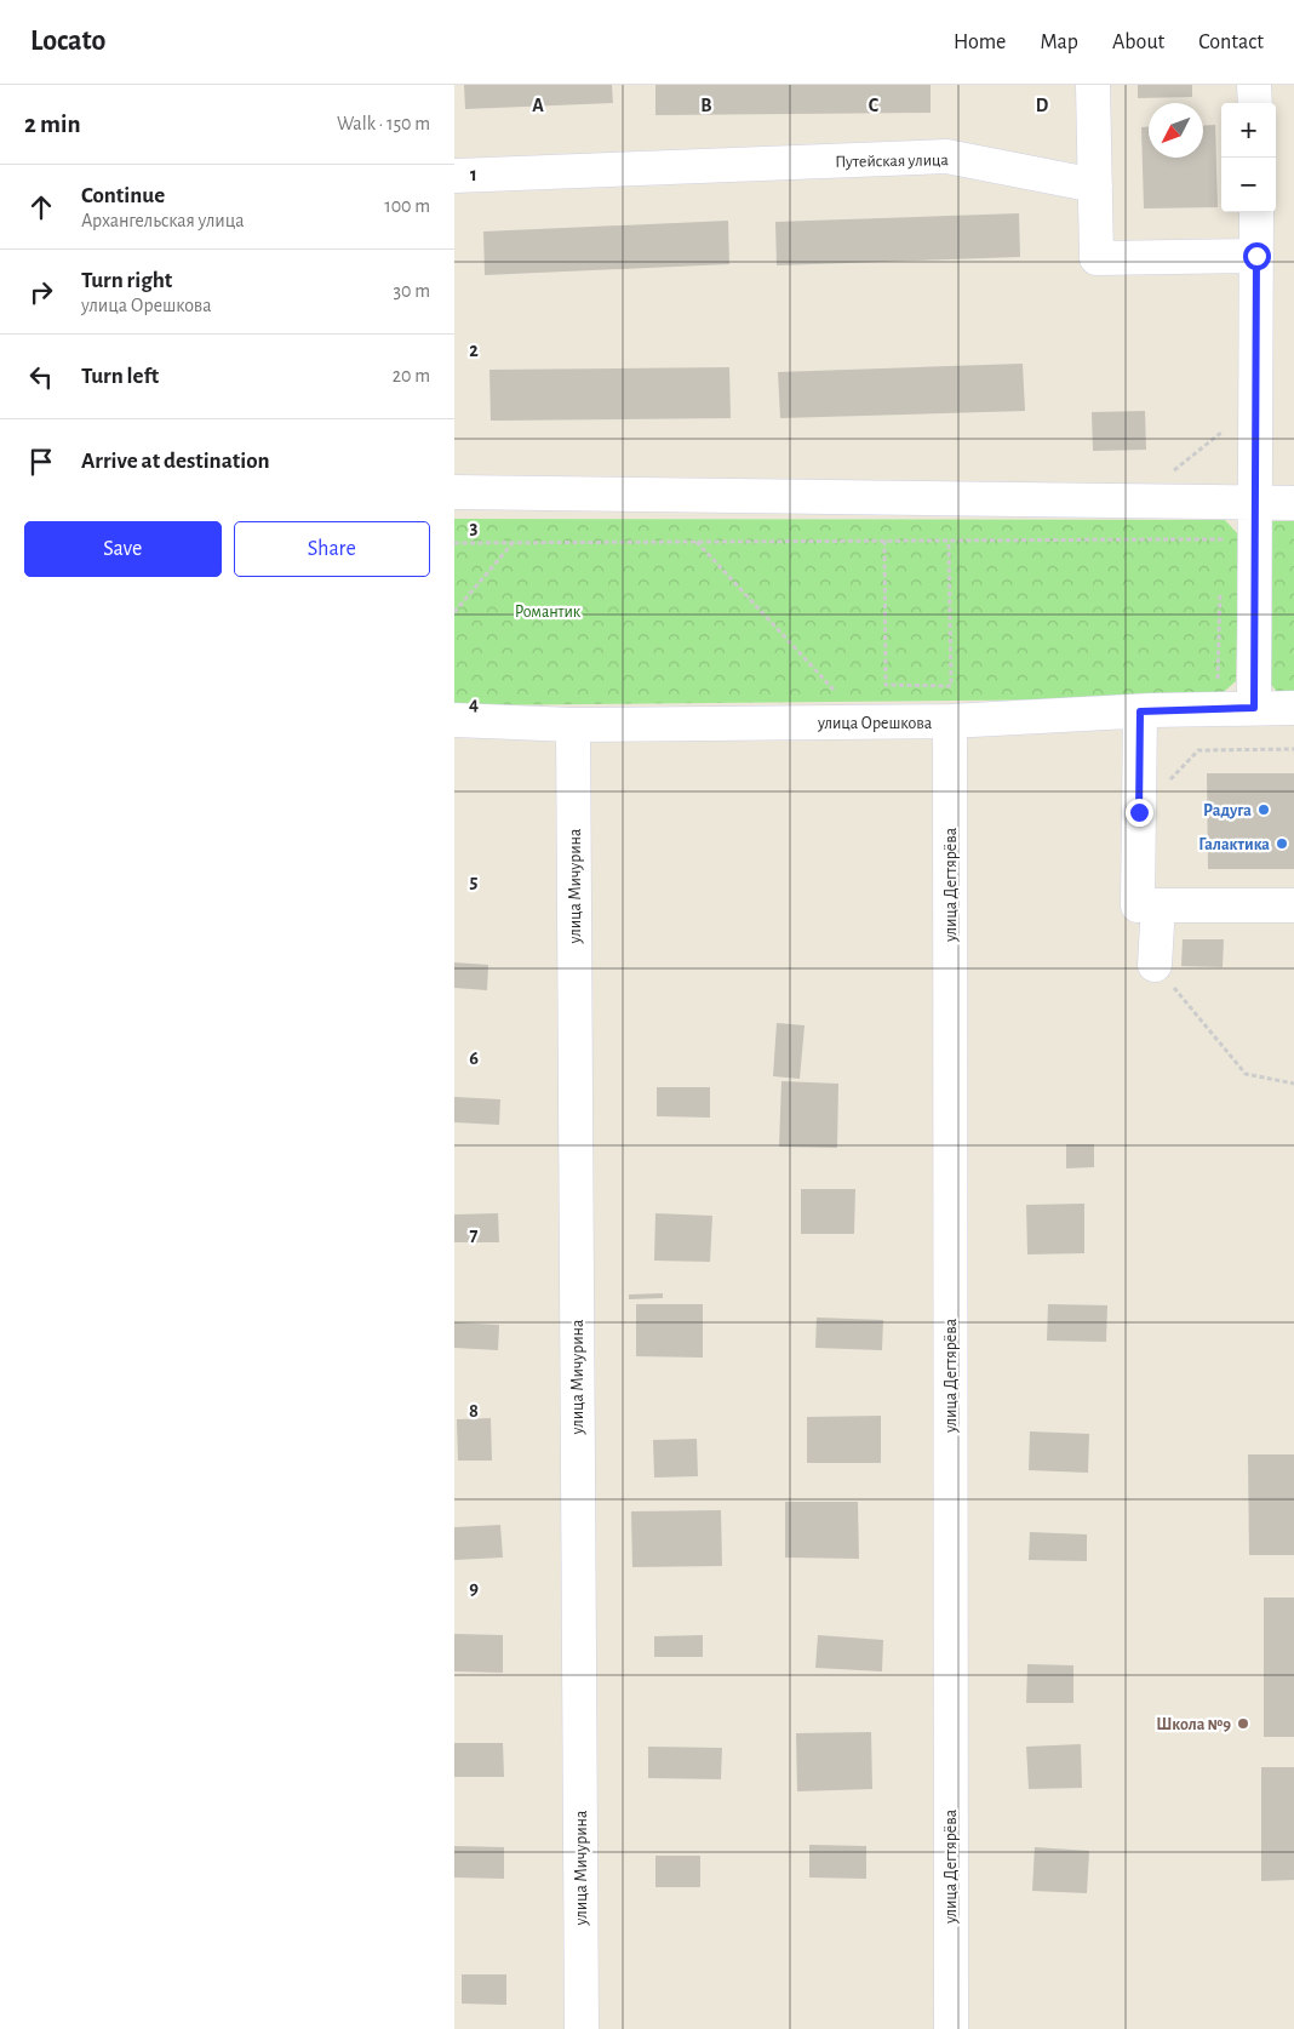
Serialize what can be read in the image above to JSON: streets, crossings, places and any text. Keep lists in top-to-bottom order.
{
  "streets": {
    "street": [
      "Путейская улица",
      "улица Орешкова",
      "улица Дегтярёва",
      "улица Мичурина"
    ]
  },
  "crossings": [
    ["улица Орешкова", "улица Дегтярёва"],
    ["улица Орешкова", "улица Мичурина"]
  ],
  "parks": ["Романтик"],
  "places": ["Радуга", "Галактика", "Школа №9"],
  "north": "bottom left",
  "page": {
    "header": "Locato",
    "nav": [
      "Home",
      "Map",
      "About",
      "Contact"
    ],
    "heading": ["2 min", "Walk · 150 m"],
    "map_buttons": ["+", "−"],
    "list": [
      ["Continue", "Архангельская улица", "100 m"],
      ["Turn right", "улица Орешкова", "30 m"],
      ["Turn left", "20 m"],
      "Arrive at destination"
    ],
    "buttons": ["Save", "Share"]
  },
  "grid": {
    "columns": [
      "A",
      "B",
      "C",
      "D"
    ],
    "rows": [
      "1",
      "2",
      "3",
      "4",
      "5",
      "6",
      "7",
      "8",
      "9"
    ]
  }
}
